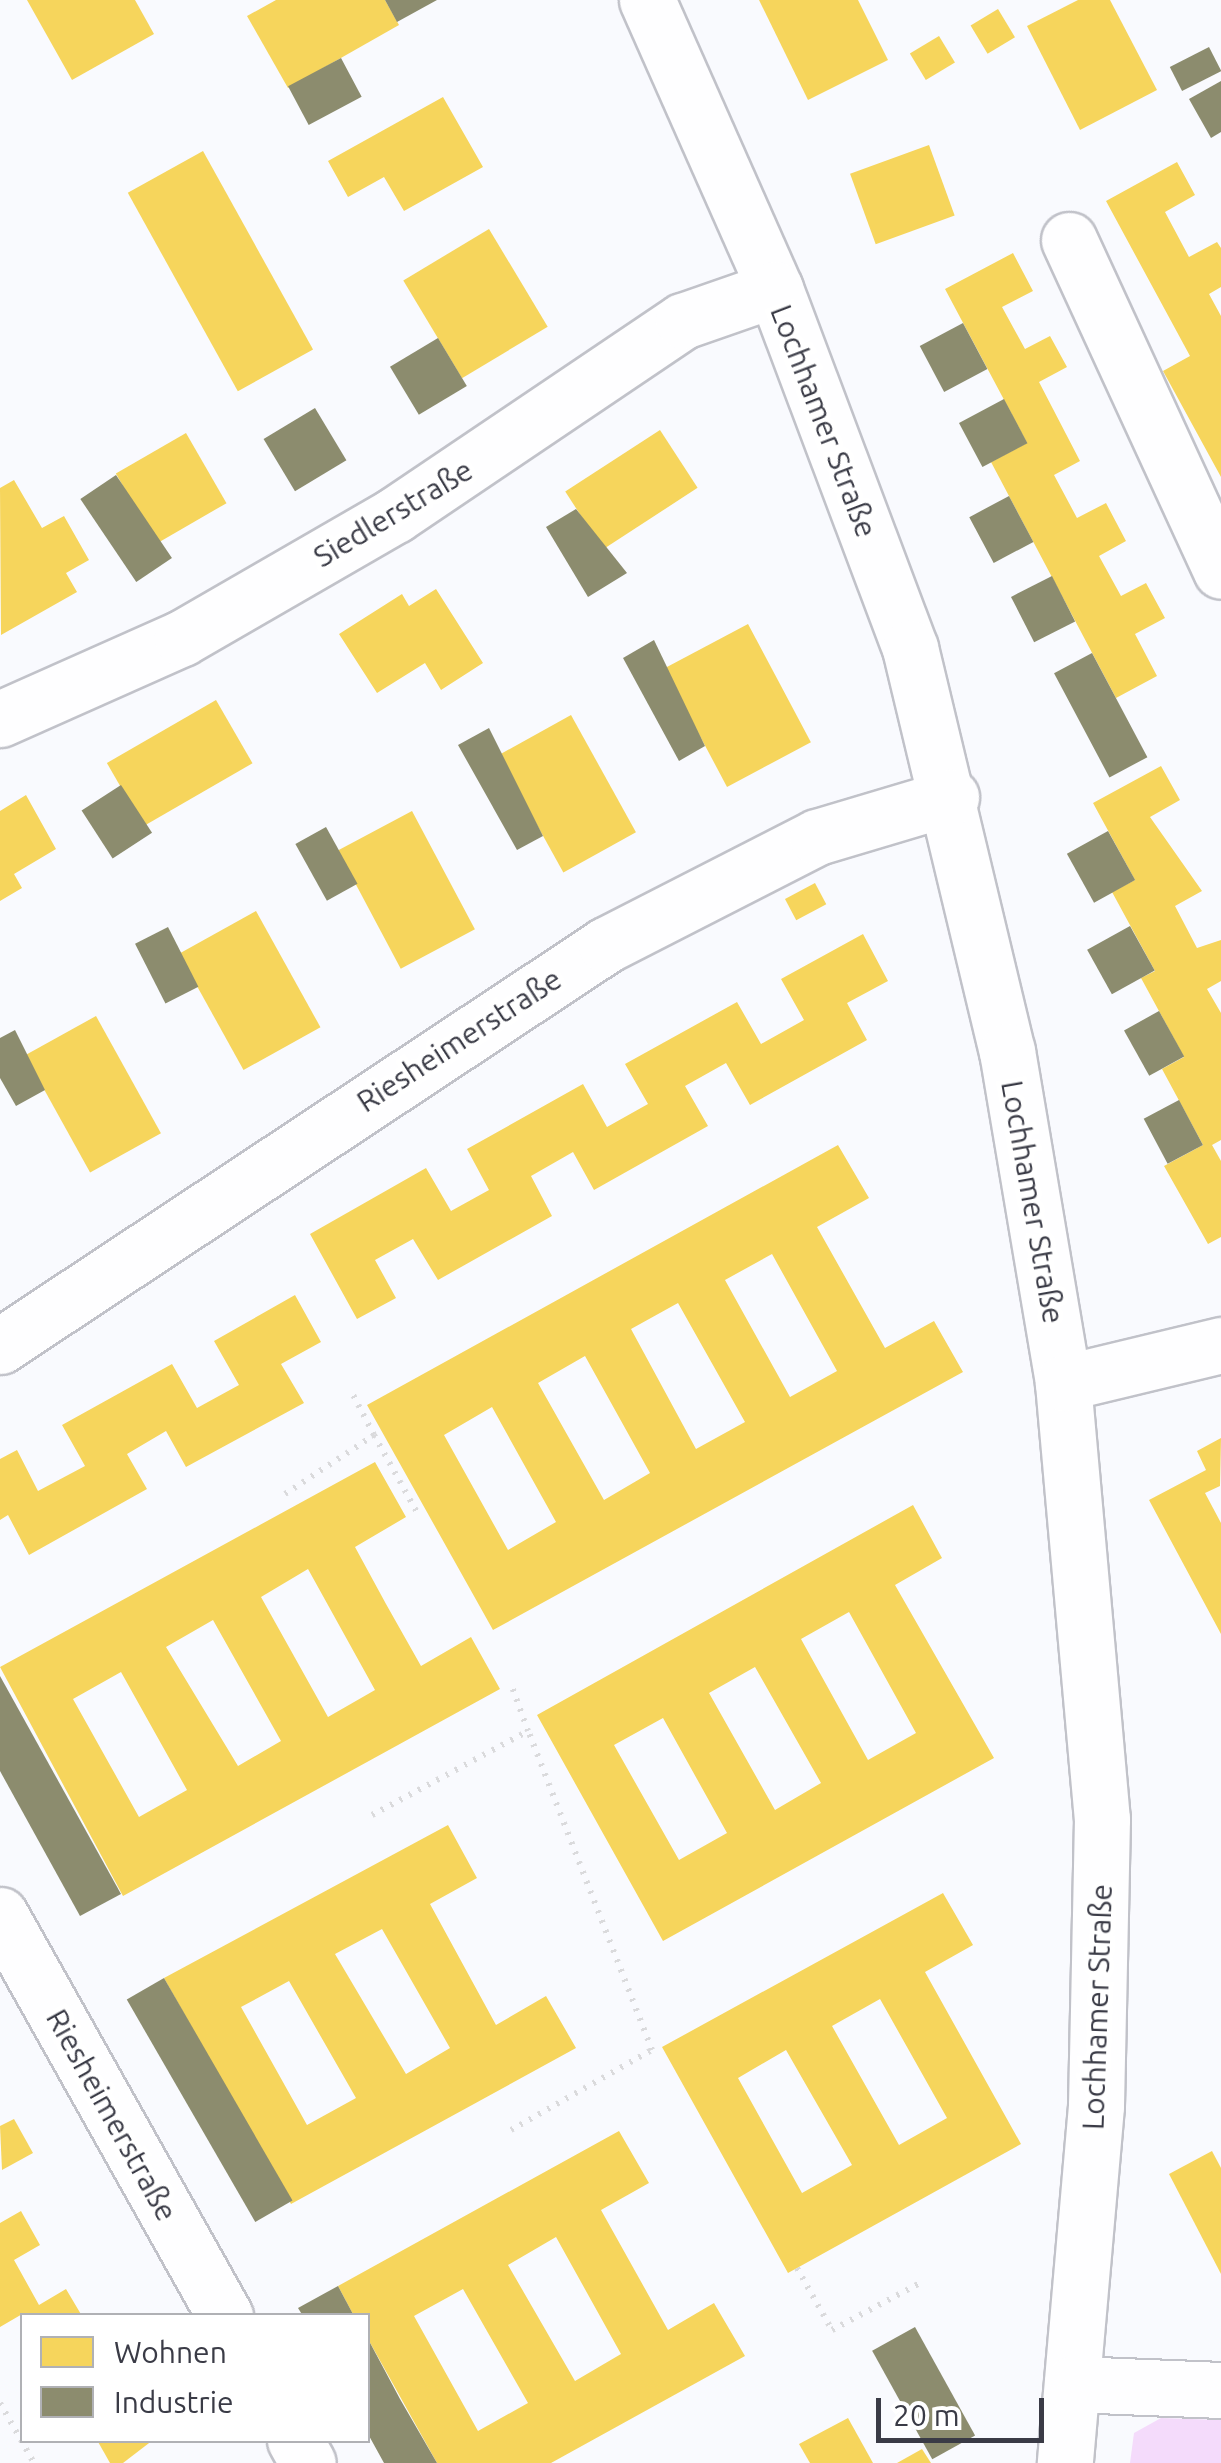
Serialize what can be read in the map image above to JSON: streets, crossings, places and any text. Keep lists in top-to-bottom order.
{
  "streets": {
    "street": ["Lochhamer Straße", "Siedlerstraße", "Riesheimerstraße"]
  },
  "crossings": [
    ["Lochhamer Straße", "Siedlerstraße"],
    ["Lochhamer Straße", "Riesheimerstraße"]
  ],
  "legend": ["Wohnen", "Industrie"],
  "scale_bar": "20 m"
}
